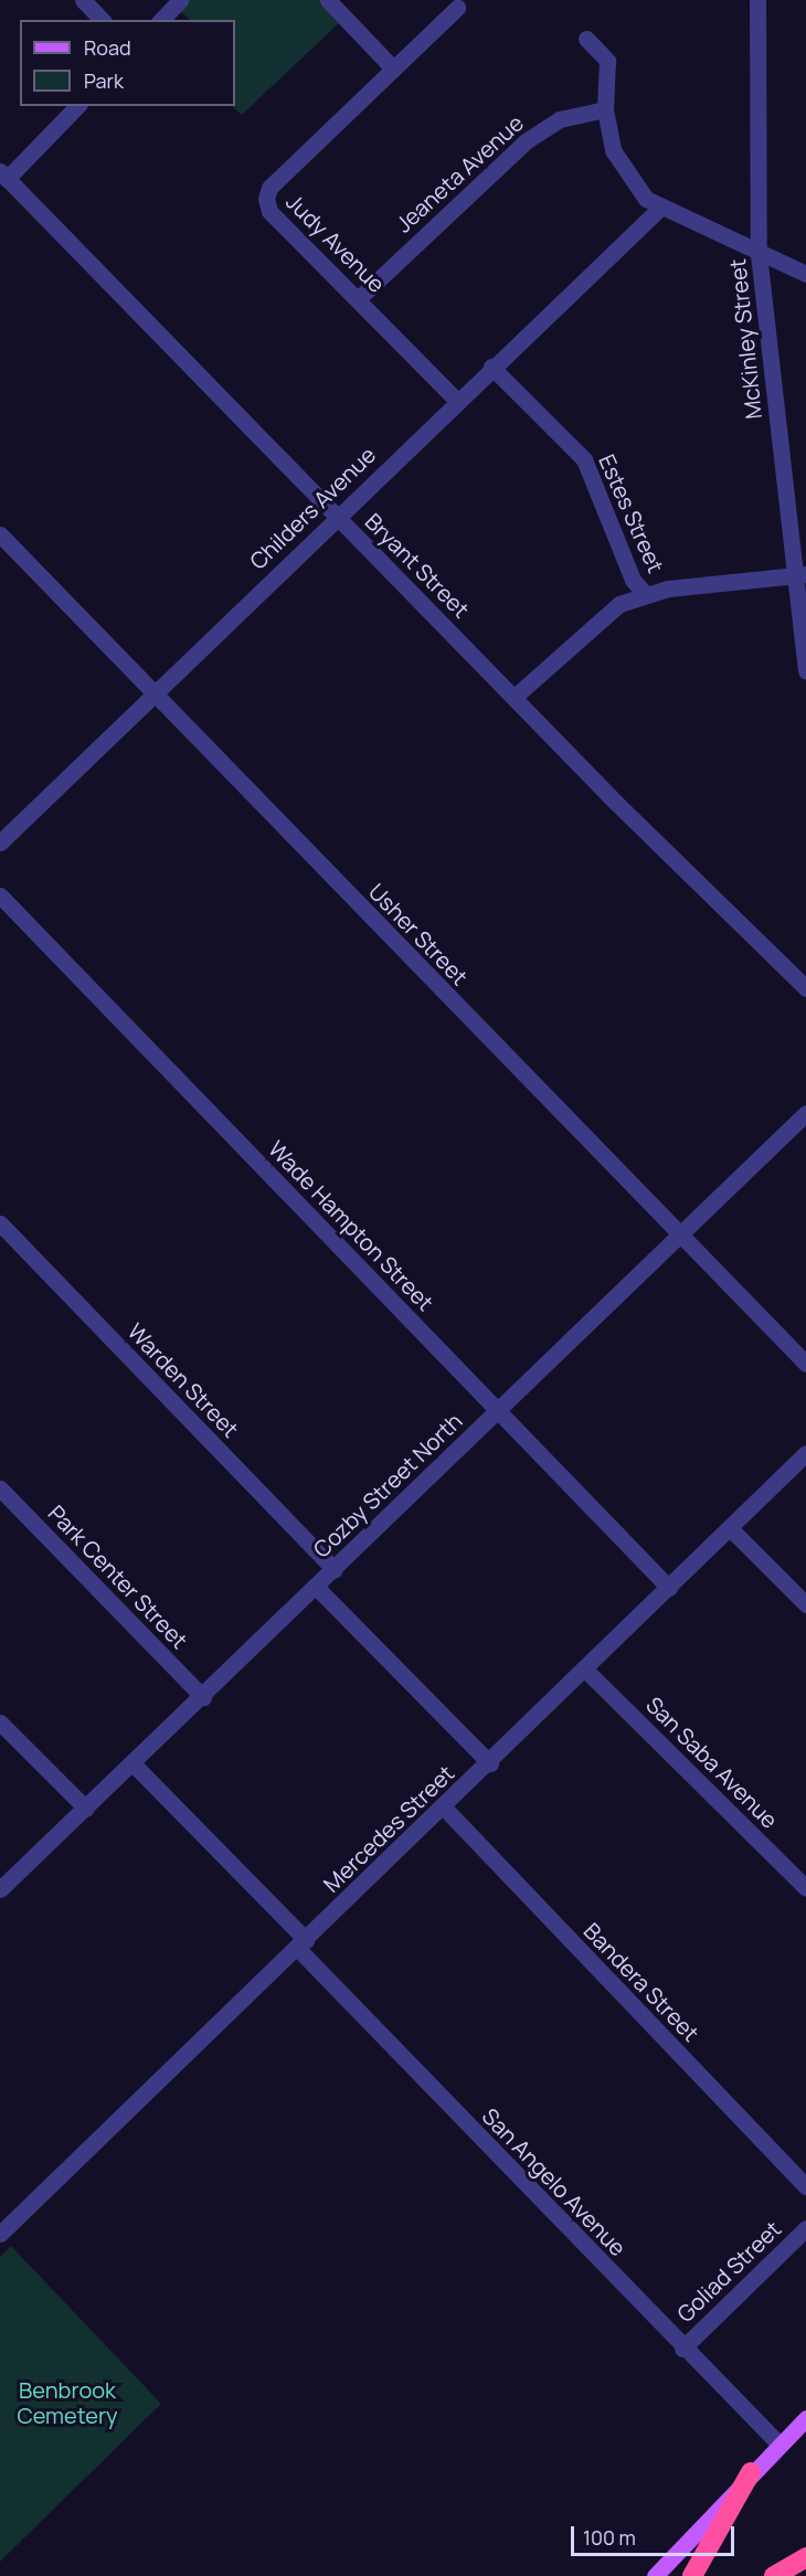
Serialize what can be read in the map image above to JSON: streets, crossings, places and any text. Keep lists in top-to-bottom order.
{
  "streets": {
    "street": [
      "Jeaneta Avenue",
      "Judy Avenue",
      "McKinley Street",
      "Childers Avenue",
      "Estes Street",
      "Bryant Street",
      "Usher Street",
      "Wade Hampton Street",
      "Warden Street",
      "Cozby Street North",
      "Park Center Street",
      "San Saba Avenue",
      "Mercedes Street",
      "Bandera Street",
      "San Angelo Avenue",
      "Goliad Street"
    ]
  },
  "crossings": [
    ["Jeaneta Avenue", "Judy Avenue"],
    ["Judy Avenue", "Childers Avenue"],
    ["Childers Avenue", "Estes Street"],
    ["Childers Avenue", "Bryant Street"],
    ["Childers Avenue", "Usher Street"],
    ["Usher Street", "Cozby Street North"],
    ["Wade Hampton Street", "Cozby Street North"],
    ["Wade Hampton Street", "Mercedes Street"],
    ["Warden Street", "Cozby Street North"],
    ["Cozby Street North", "Park Center Street"],
    ["San Saba Avenue", "Mercedes Street"],
    ["Mercedes Street", "Bandera Street"],
    ["Mercedes Street", "San Angelo Avenue"],
    ["San Angelo Avenue", "Goliad Street"]
  ],
  "parks": ["Benbrook Cemetery"],
  "legend": ["Road", "Park"],
  "scale_bar": "100 m"
}
